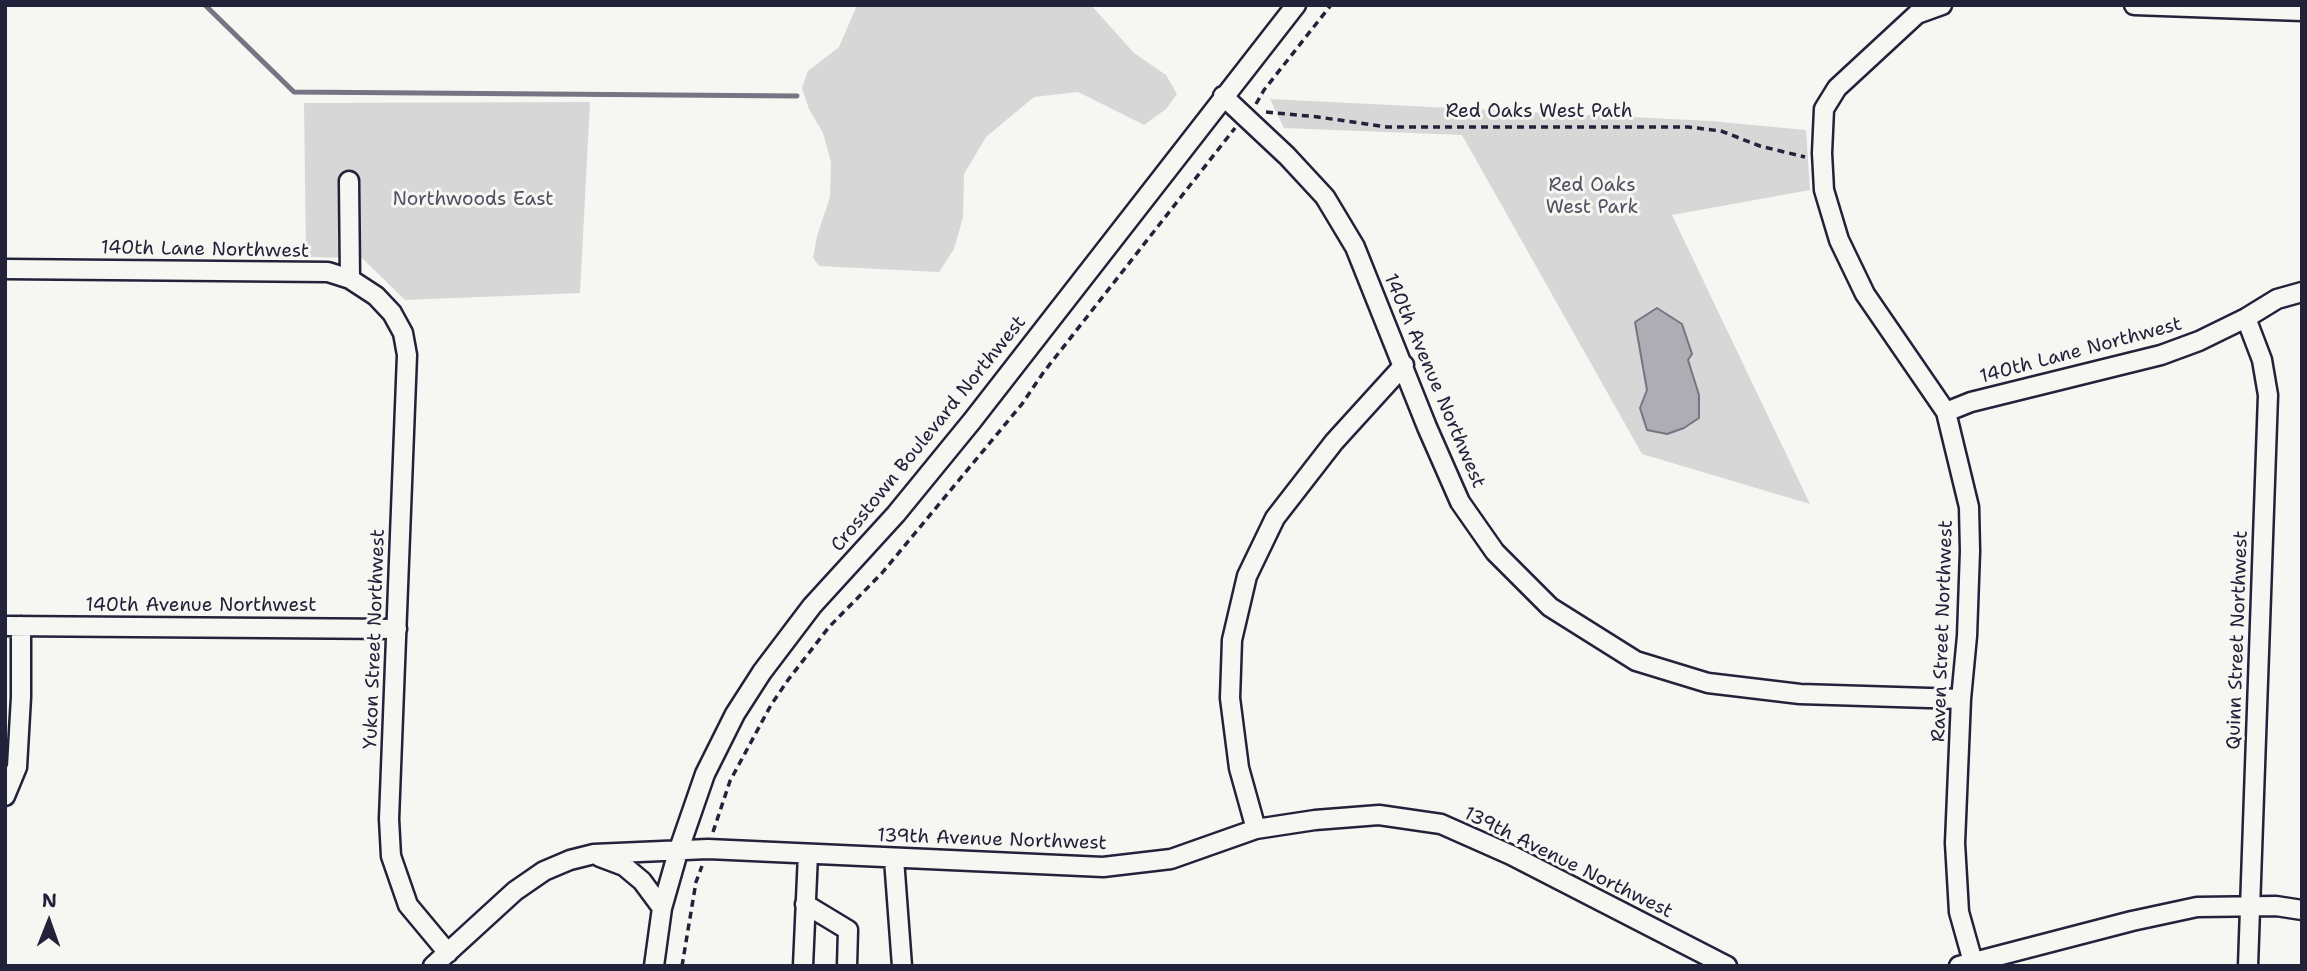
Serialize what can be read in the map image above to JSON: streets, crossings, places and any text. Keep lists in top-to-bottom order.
{
  "streets": {
    "street": [
      "140th Lane Northwest",
      "140th Avenue Northwest",
      "Crosstown Boulevard Northwest",
      "Raven Street Northwest",
      "Yukon Street Northwest",
      "Quinn Street Northwest",
      "139th Avenue Northwest"
    ],
    "path": ["Red Oaks West Path"]
  },
  "crossings": [
    ["Red Oaks West Path", "Raven Street Northwest"],
    ["140th Lane Northwest", "Raven Street Northwest"],
    ["140th Lane Northwest", "Yukon Street Northwest"],
    ["140th Lane Northwest", "Quinn Street Northwest"],
    ["140th Avenue Northwest", "Crosstown Boulevard Northwest"],
    ["140th Avenue Northwest", "Raven Street Northwest"],
    ["140th Avenue Northwest", "Yukon Street Northwest"],
    ["Crosstown Boulevard Northwest", "139th Avenue Northwest"],
    ["Yukon Street Northwest", "139th Avenue Northwest"]
  ],
  "parks": ["Red Oaks West Park", "Northwoods East"],
  "north": "top"
}
